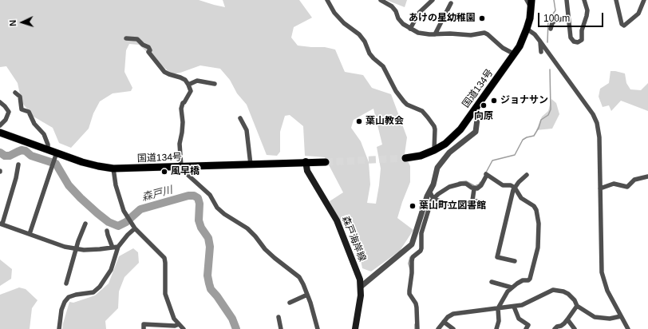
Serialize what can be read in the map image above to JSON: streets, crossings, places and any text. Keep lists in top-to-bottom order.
{
  "streets": {
    "highway": ["国道134号"],
    "main road": ["森戸海岸線"]
  },
  "crossings": [
    ["国道134号", "森戸海岸線"]
  ],
  "water": ["森戸川"],
  "places": [
    "あけの星幼稚園",
    "ジョナサン",
    "向原",
    "葉山教会",
    "風早橋",
    "葉山町立図書館"
  ],
  "scale_bar": "100 m",
  "north": "left"
}
